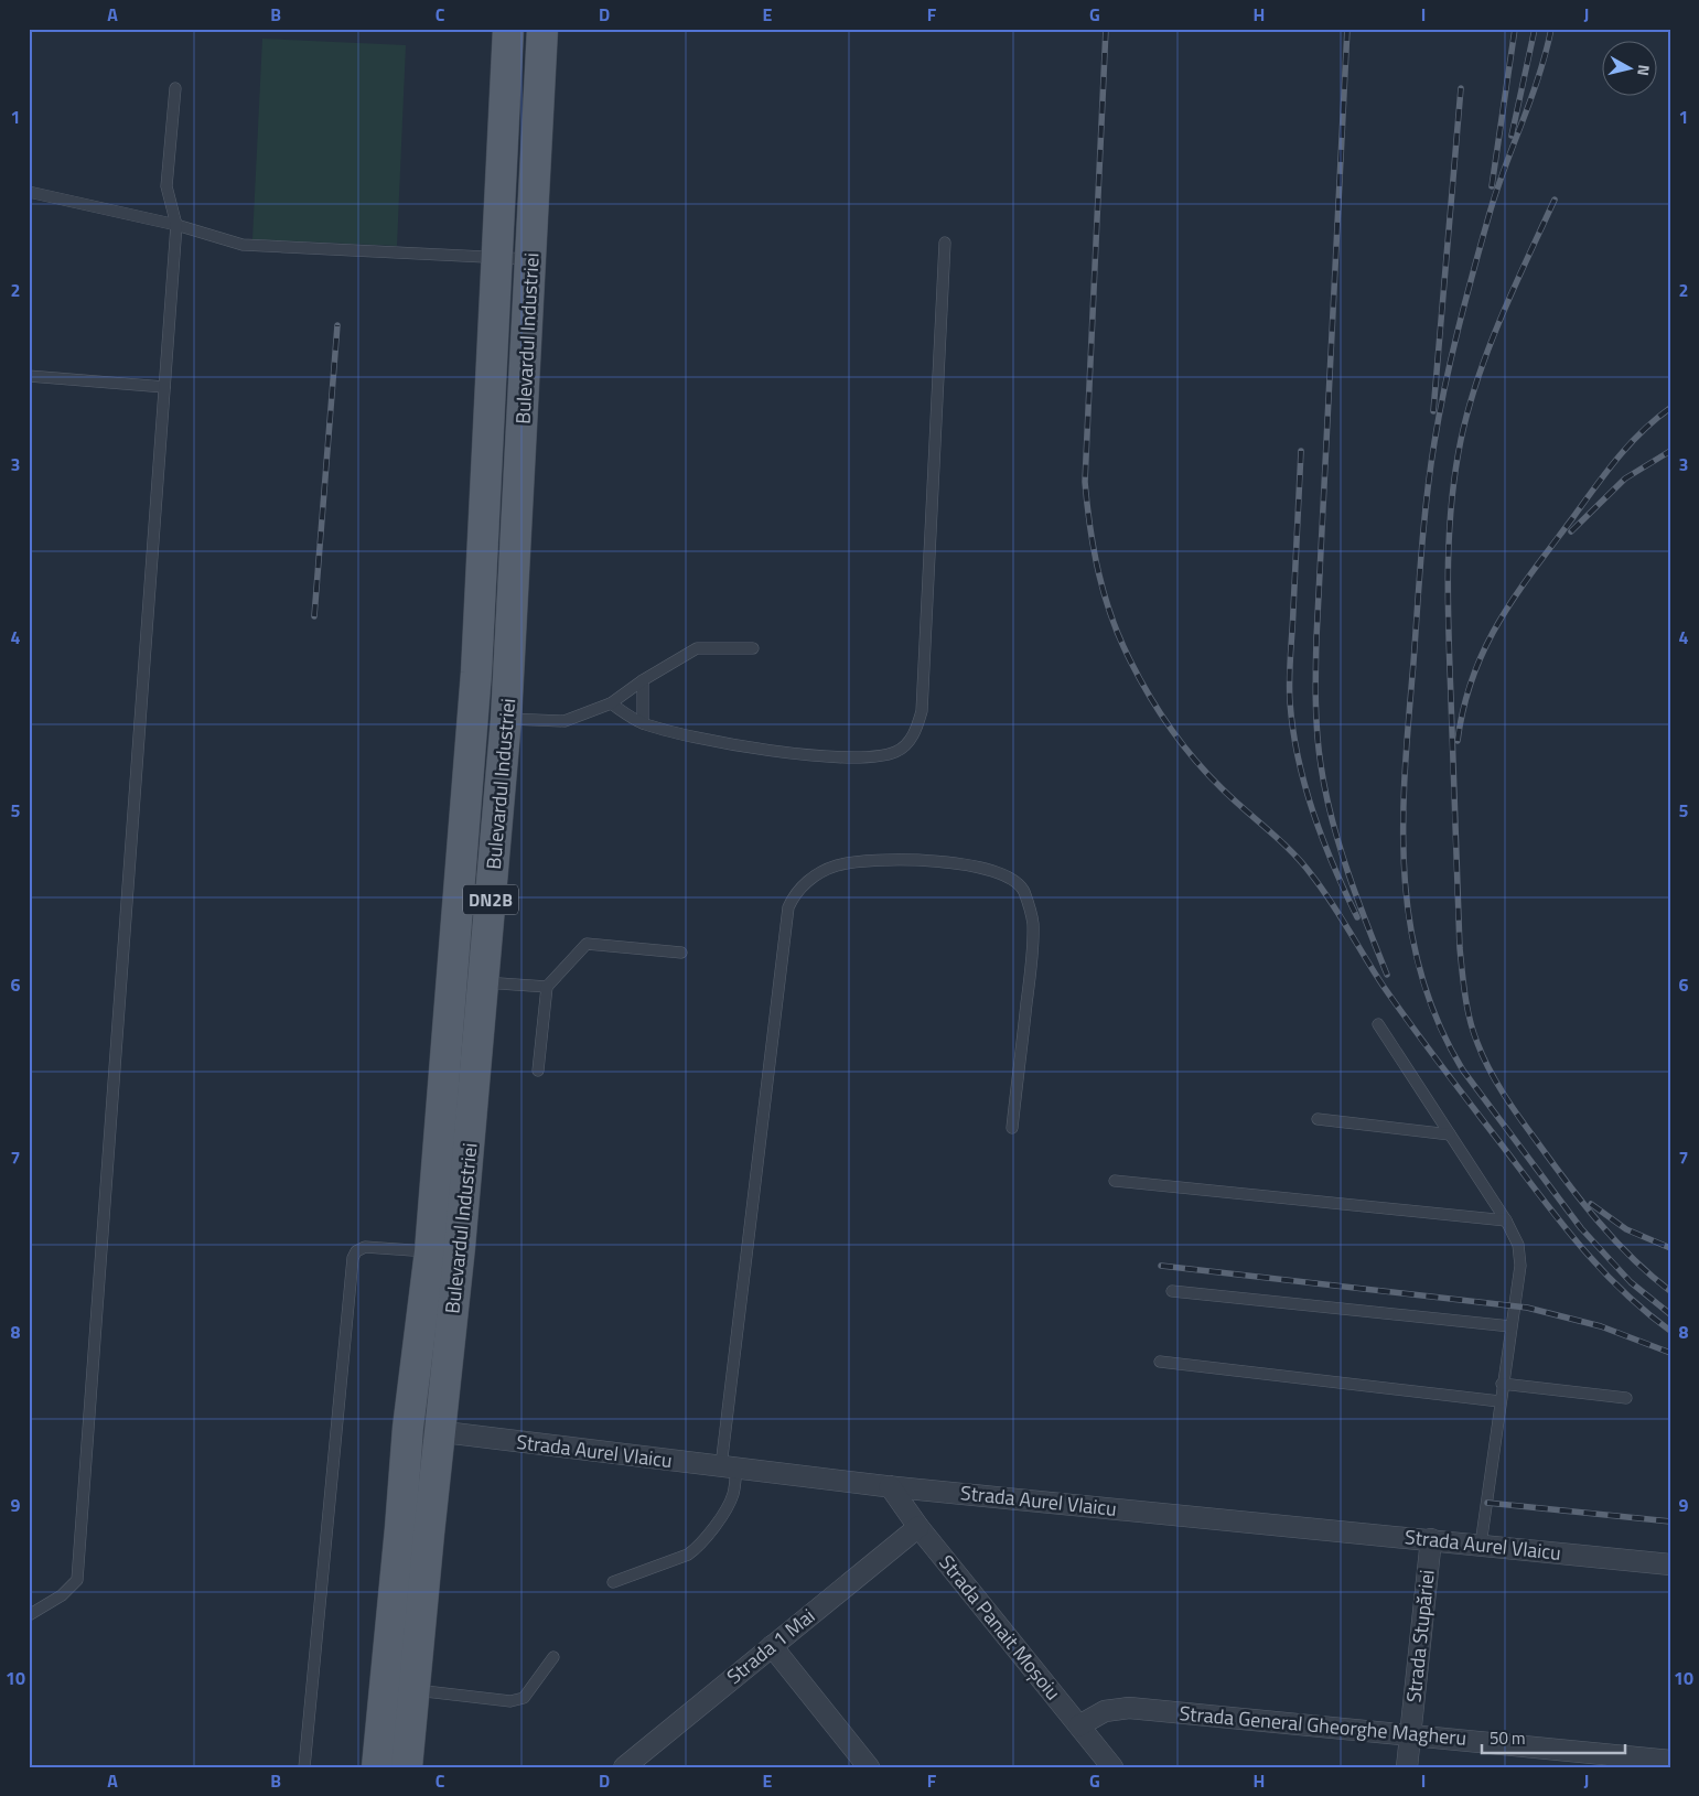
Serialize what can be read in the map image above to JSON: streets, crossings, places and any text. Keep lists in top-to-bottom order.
{
  "streets": {
    "main road": ["Bulevardul Industriei", "DN2B"],
    "street": [
      "Strada Aurel Vlaicu",
      "Strada Panait Moșoiu",
      "Strada Stupăriei",
      "Strada 1 Mai",
      "Strada General Gheorghe Magheru"
    ]
  },
  "crossings": [
    ["Bulevardul Industriei", "Strada Aurel Vlaicu"],
    ["Strada Aurel Vlaicu", "Strada Panait Moșoiu"],
    ["Strada Aurel Vlaicu", "Strada Stupăriei"],
    ["Strada Panait Moșoiu", "Strada 1 Mai"],
    ["Strada Panait Moșoiu", "Strada General Gheorghe Magheru"],
    ["Strada Stupăriei", "Strada General Gheorghe Magheru"]
  ],
  "scale_bar": "50 m",
  "north": "right",
  "grid": {
    "columns": [
      "A",
      "B",
      "C",
      "D",
      "E",
      "F",
      "G",
      "H",
      "I",
      "J"
    ],
    "rows": [
      "1",
      "2",
      "3",
      "4",
      "5",
      "6",
      "7",
      "8",
      "9",
      "10"
    ]
  }
}
